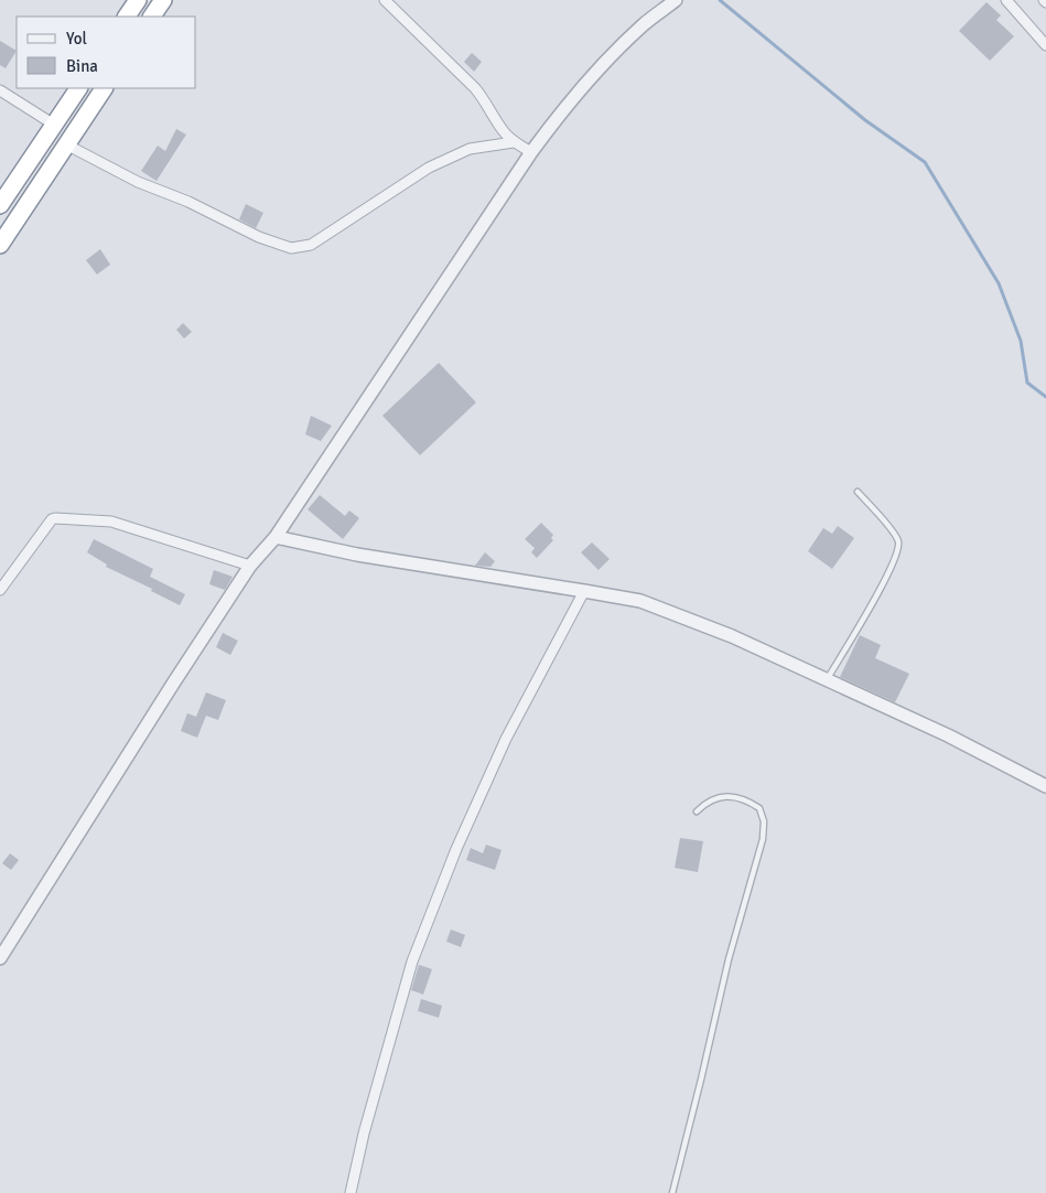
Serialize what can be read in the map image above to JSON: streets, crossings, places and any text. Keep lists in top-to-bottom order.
{
  "legend": ["Yol", "Bina"]
}
